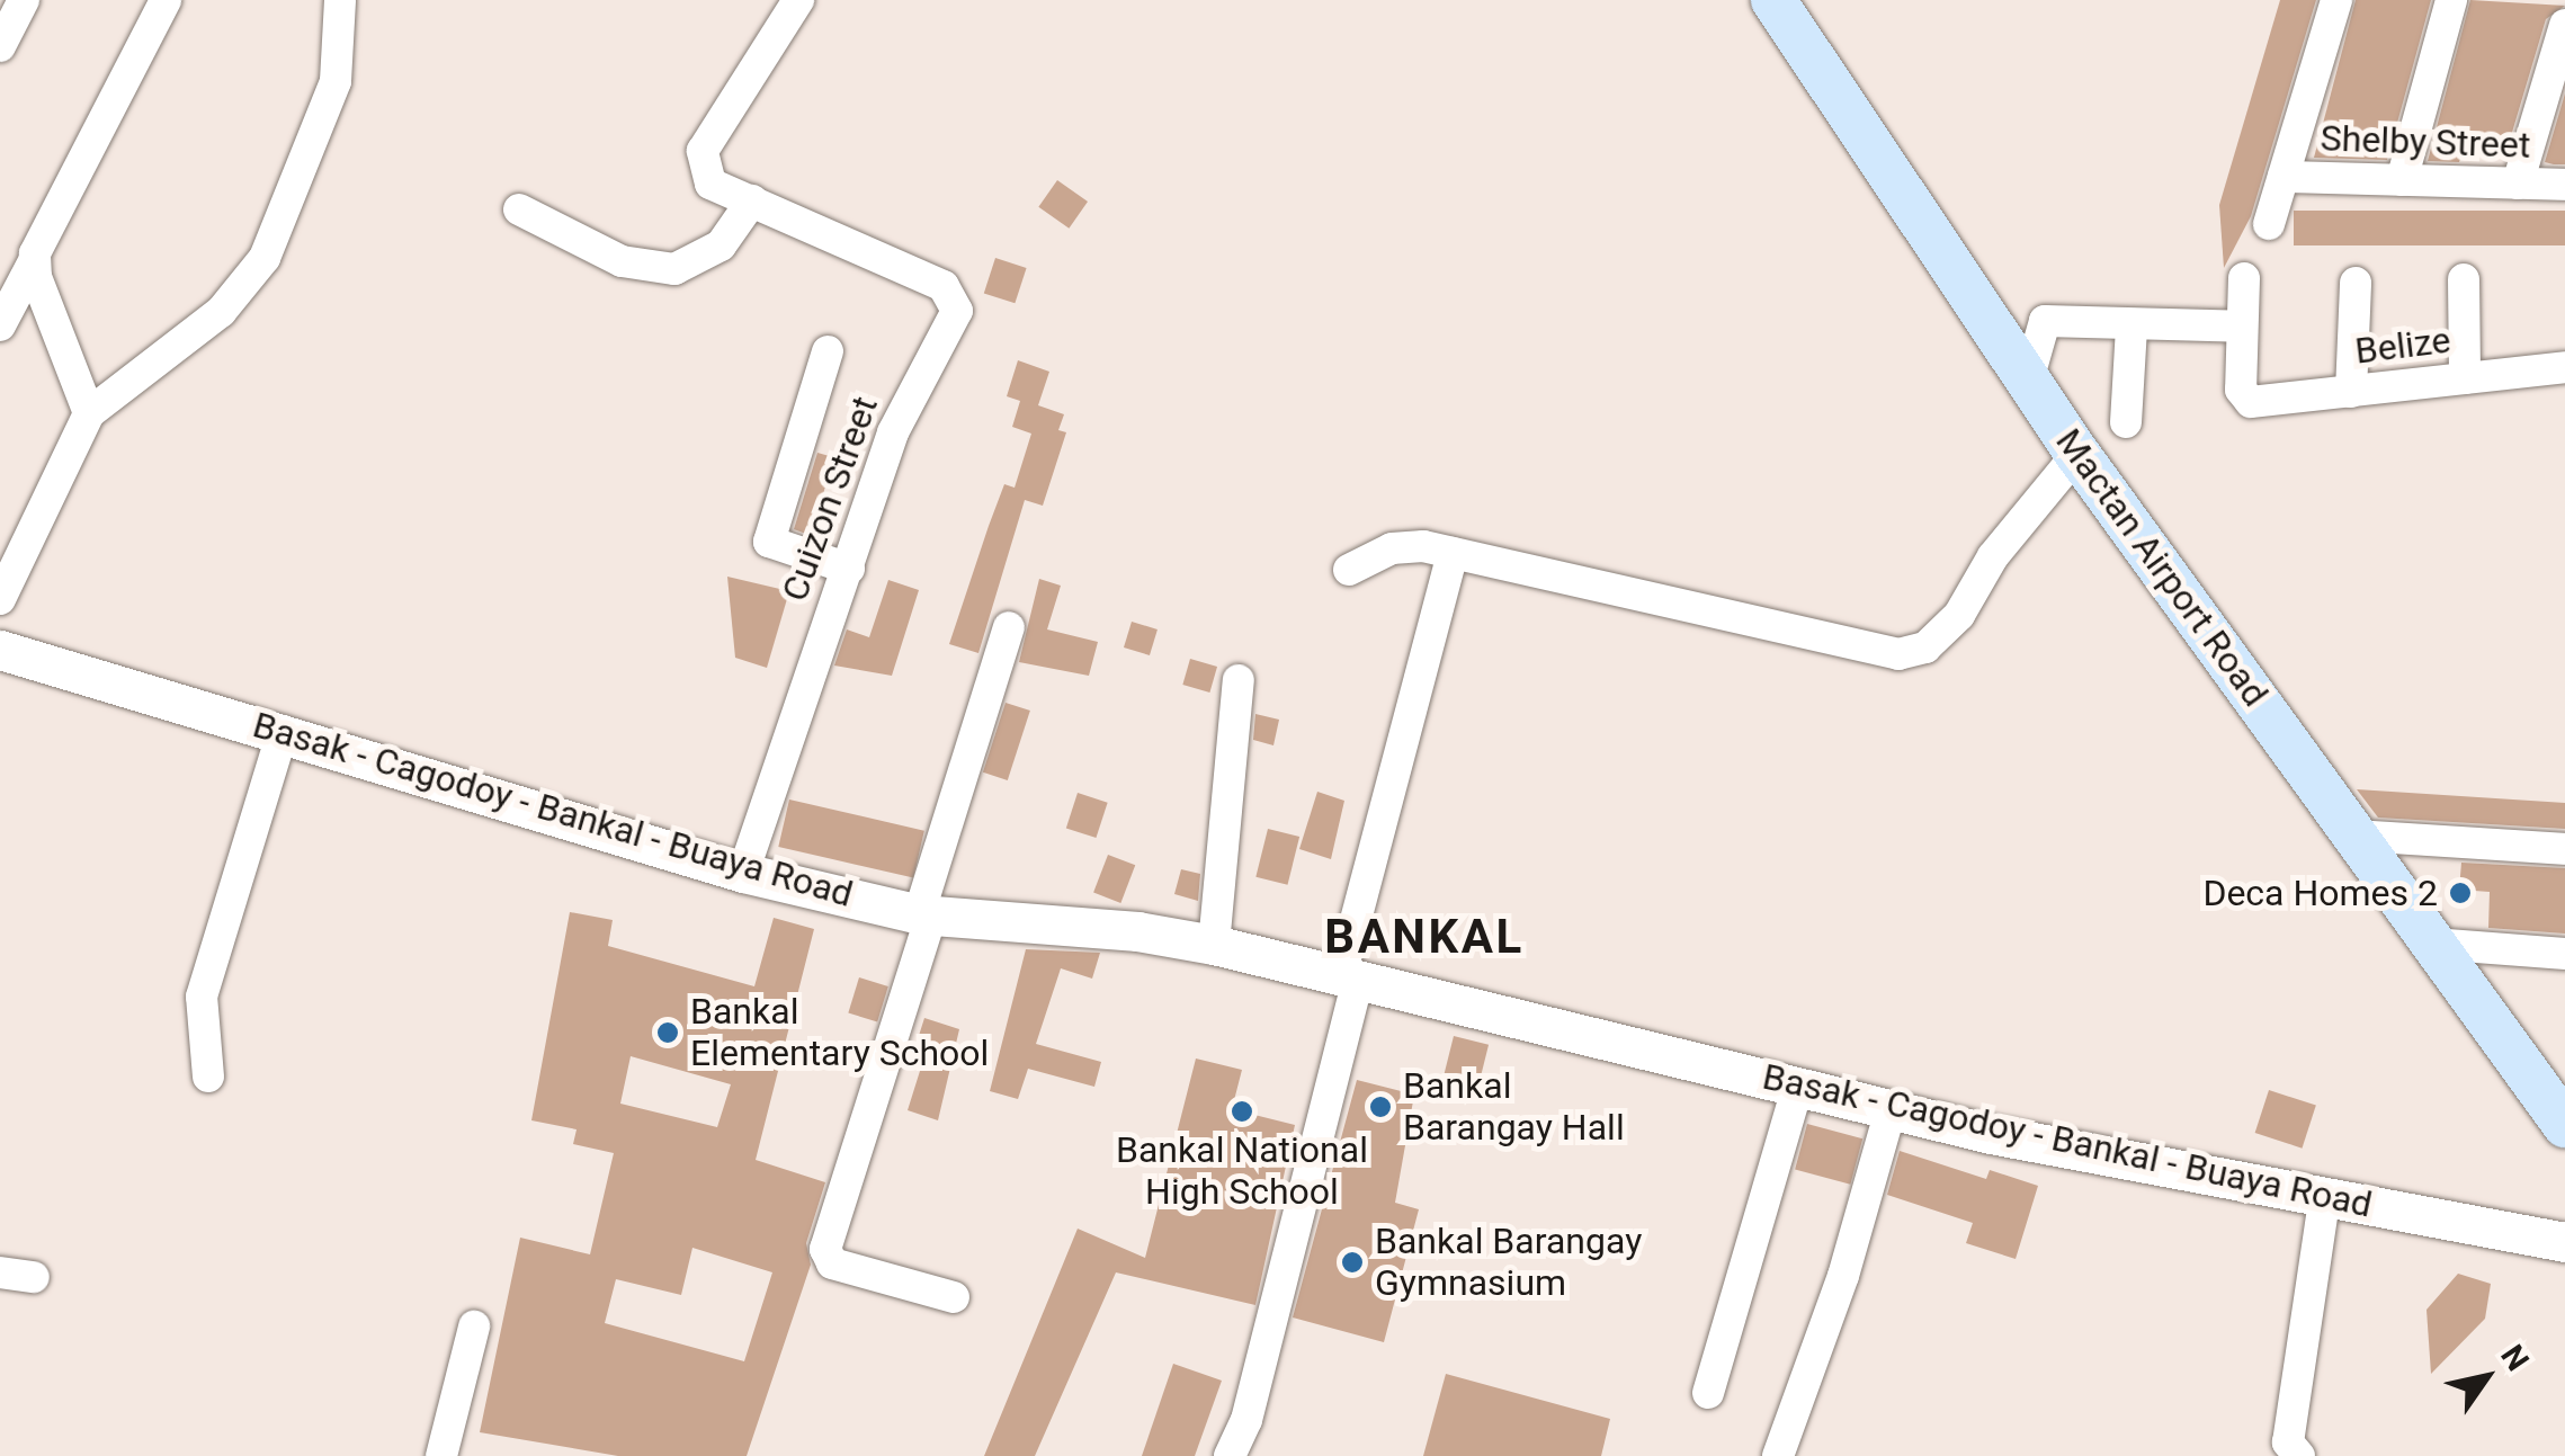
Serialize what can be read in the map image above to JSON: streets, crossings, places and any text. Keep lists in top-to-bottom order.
{
  "streets": {
    "main road": ["Mactan Airport Road"],
    "street": [
      "Shelby Street",
      "Belize",
      "Cuizon Street",
      "Basak - Cagodoy - Bankal - Buaya Road"
    ]
  },
  "crossings": [
    ["Cuizon Street", "Basak - Cagodoy - Bankal - Buaya Road"]
  ],
  "districts": ["BANKAL"],
  "places": [
    "Deca Homes 2",
    "Bankal Elementary School",
    "Bankal Barangay Hall",
    "Bankal National High School",
    "Bankal Barangay Gymnasium"
  ],
  "north": "top right"
}
